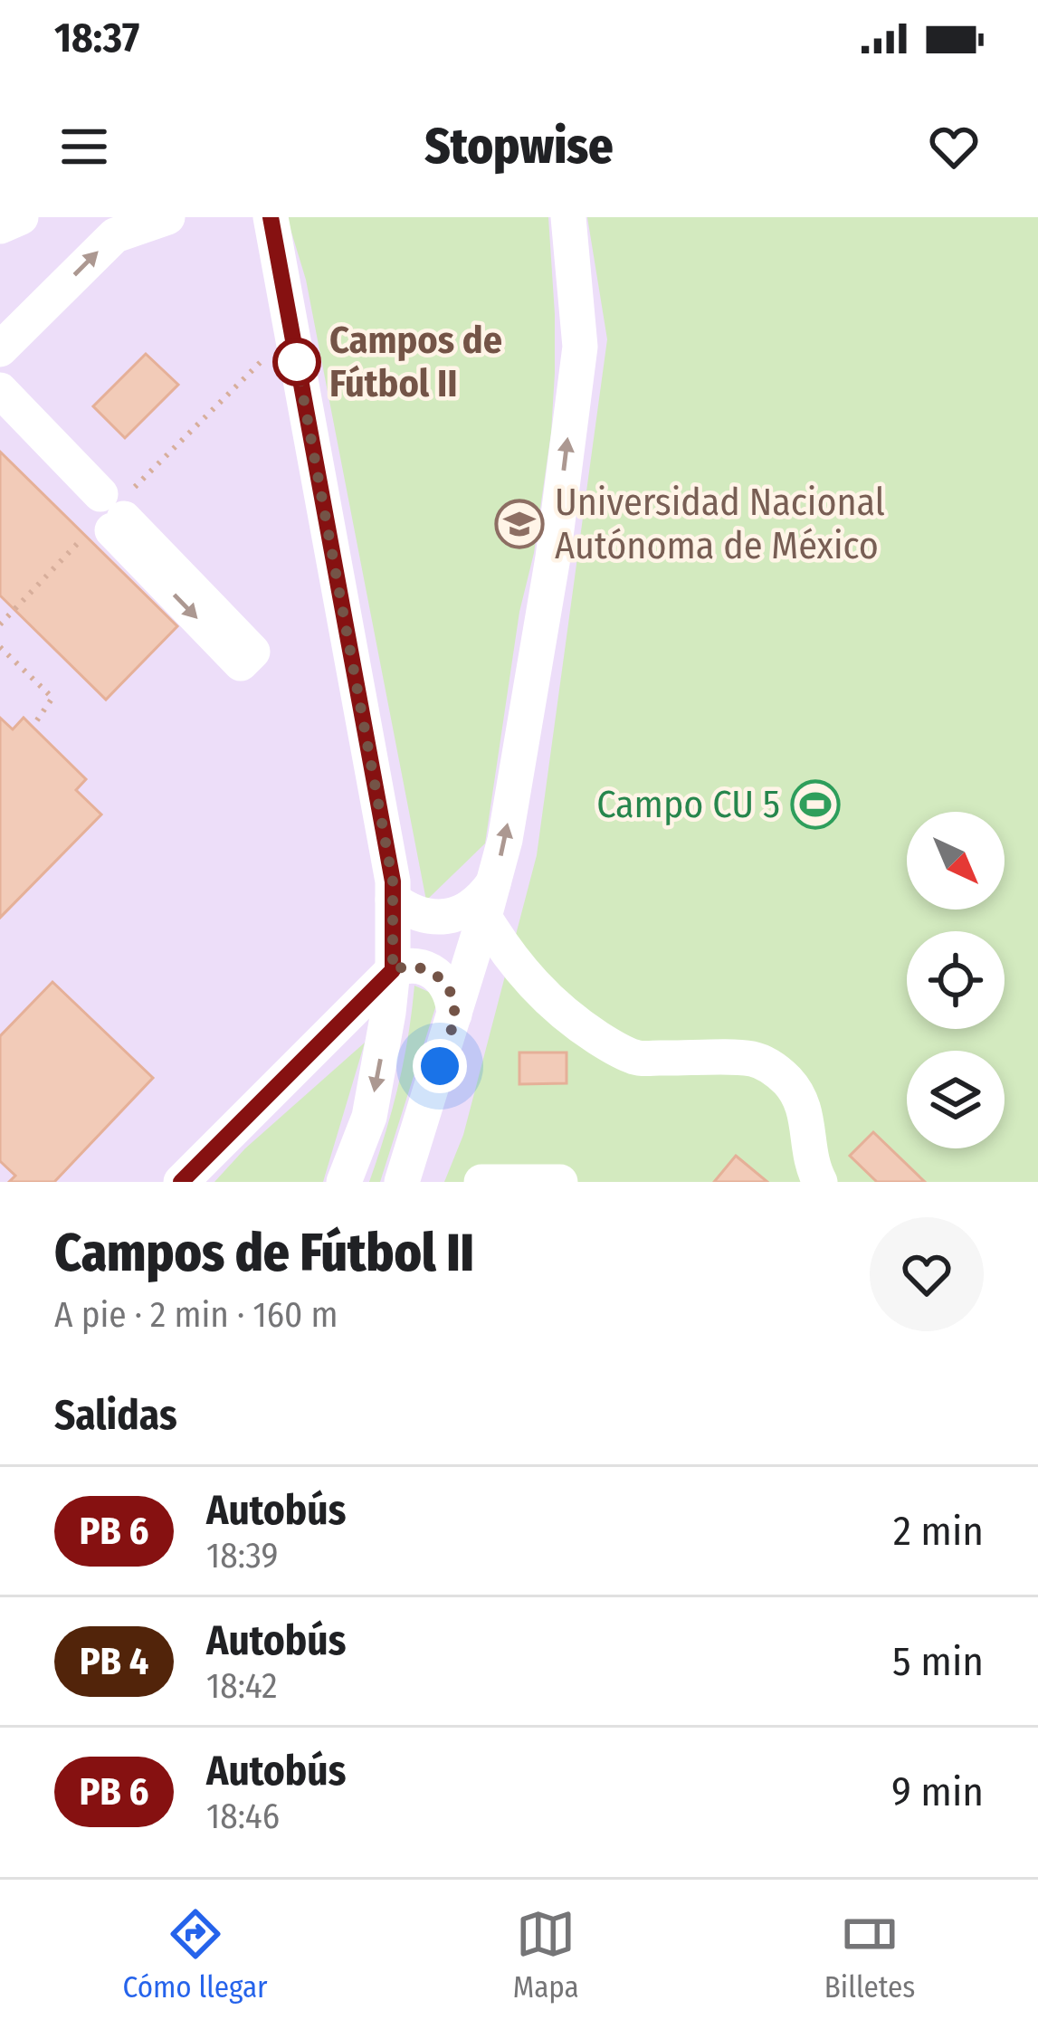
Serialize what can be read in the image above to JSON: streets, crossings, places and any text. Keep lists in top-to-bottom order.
{
  "places": {
    "other": ["Campos de Fútbol II"],
    "school or university": ["Universidad Nacional Autónoma de México"],
    "sports": ["Campo CU 5"]
  },
  "north": "bottom right",
  "page": {
    "status": "18:37",
    "header": "Stopwise",
    "heading": [
      ["Campos de Fútbol II", "A pie · 2 min · 160 m"],
      "Salidas"
    ],
    "list": [
      {
        "mark": "PB 6",
        "name": "Autobús",
        "note": "18:39",
        "value": "2 min"
      },
      {
        "mark": "PB 4",
        "name": "Autobús",
        "note": "18:42",
        "value": "5 min"
      },
      {
        "mark": "PB 6",
        "name": "Autobús",
        "note": "18:46",
        "value": "9 min"
      }
    ],
    "tabs": ["Cómo llegar", "Mapa", "Billetes"]
  }
}
